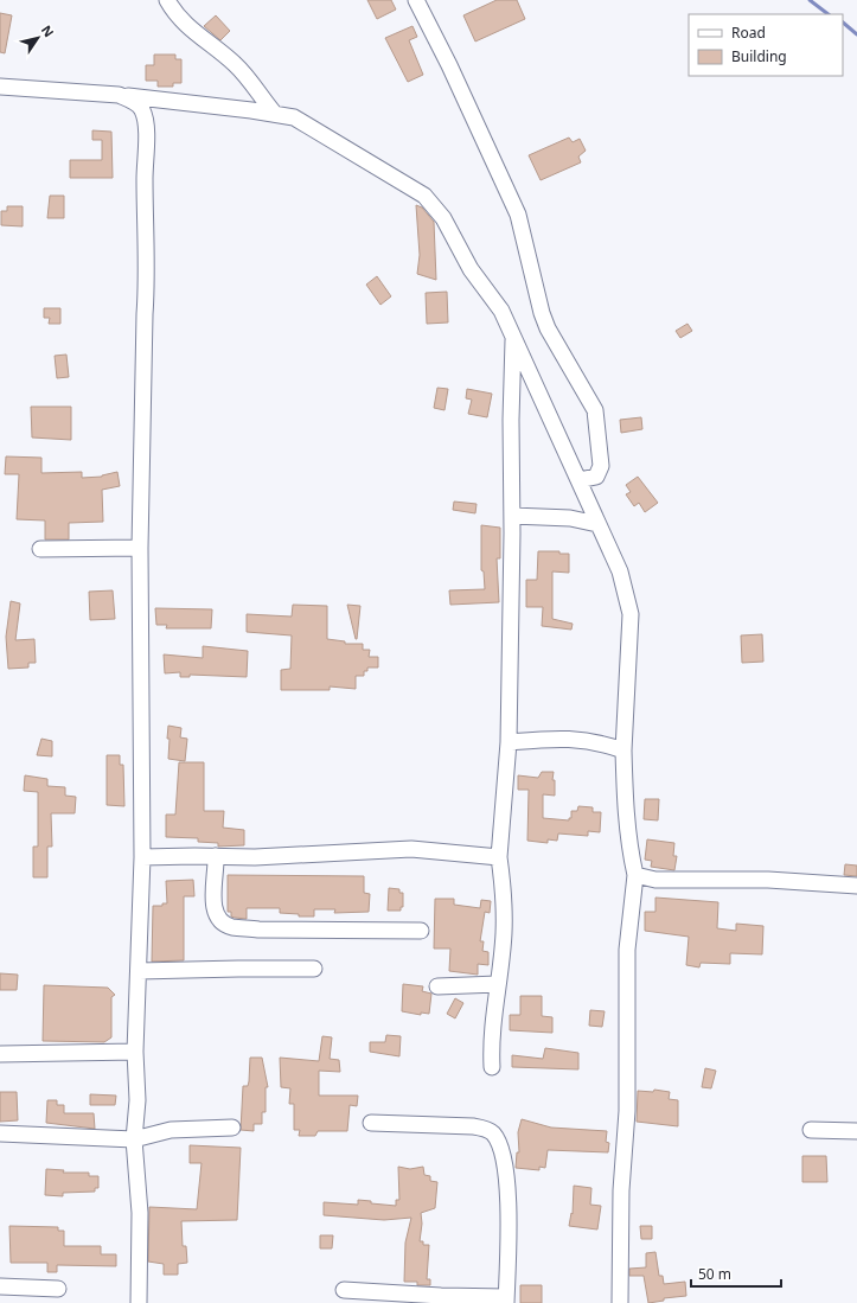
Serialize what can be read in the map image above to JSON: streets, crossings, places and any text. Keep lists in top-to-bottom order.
{
  "legend": ["Road", "Building"],
  "scale_bar": "50 m",
  "north": "top right"
}
